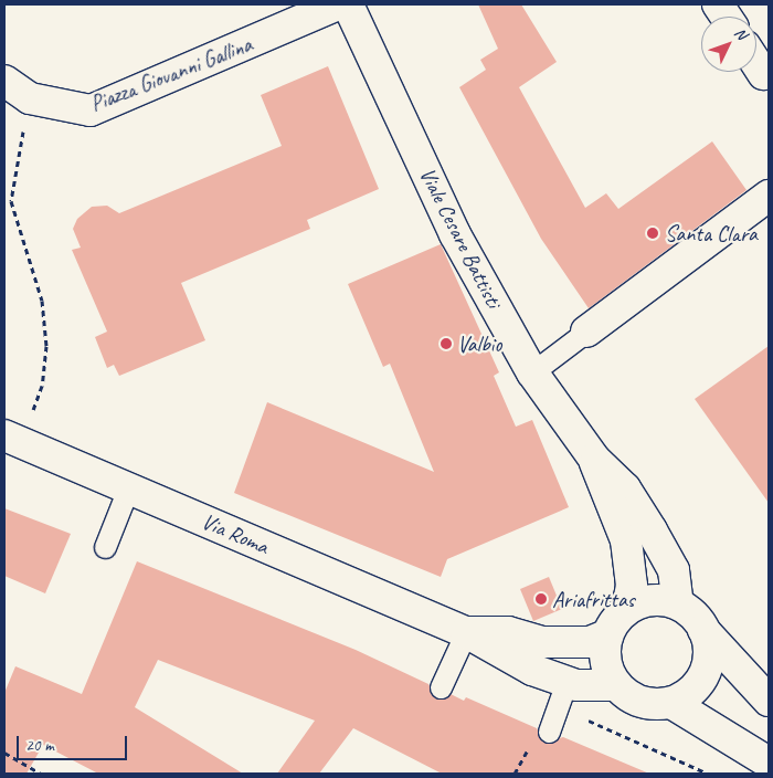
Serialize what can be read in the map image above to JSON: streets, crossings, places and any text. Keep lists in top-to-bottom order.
{
  "streets": {
    "street": ["Piazza Giovanni Gallina", "Viale Cesare Battisti", "Via Roma"]
  },
  "crossings": [
    ["Viale Cesare Battisti", "Via Roma"]
  ],
  "places": ["Santa Clara", "Valbio", "Ariafrittas"],
  "scale_bar": "20 m",
  "north": "top right"
}
